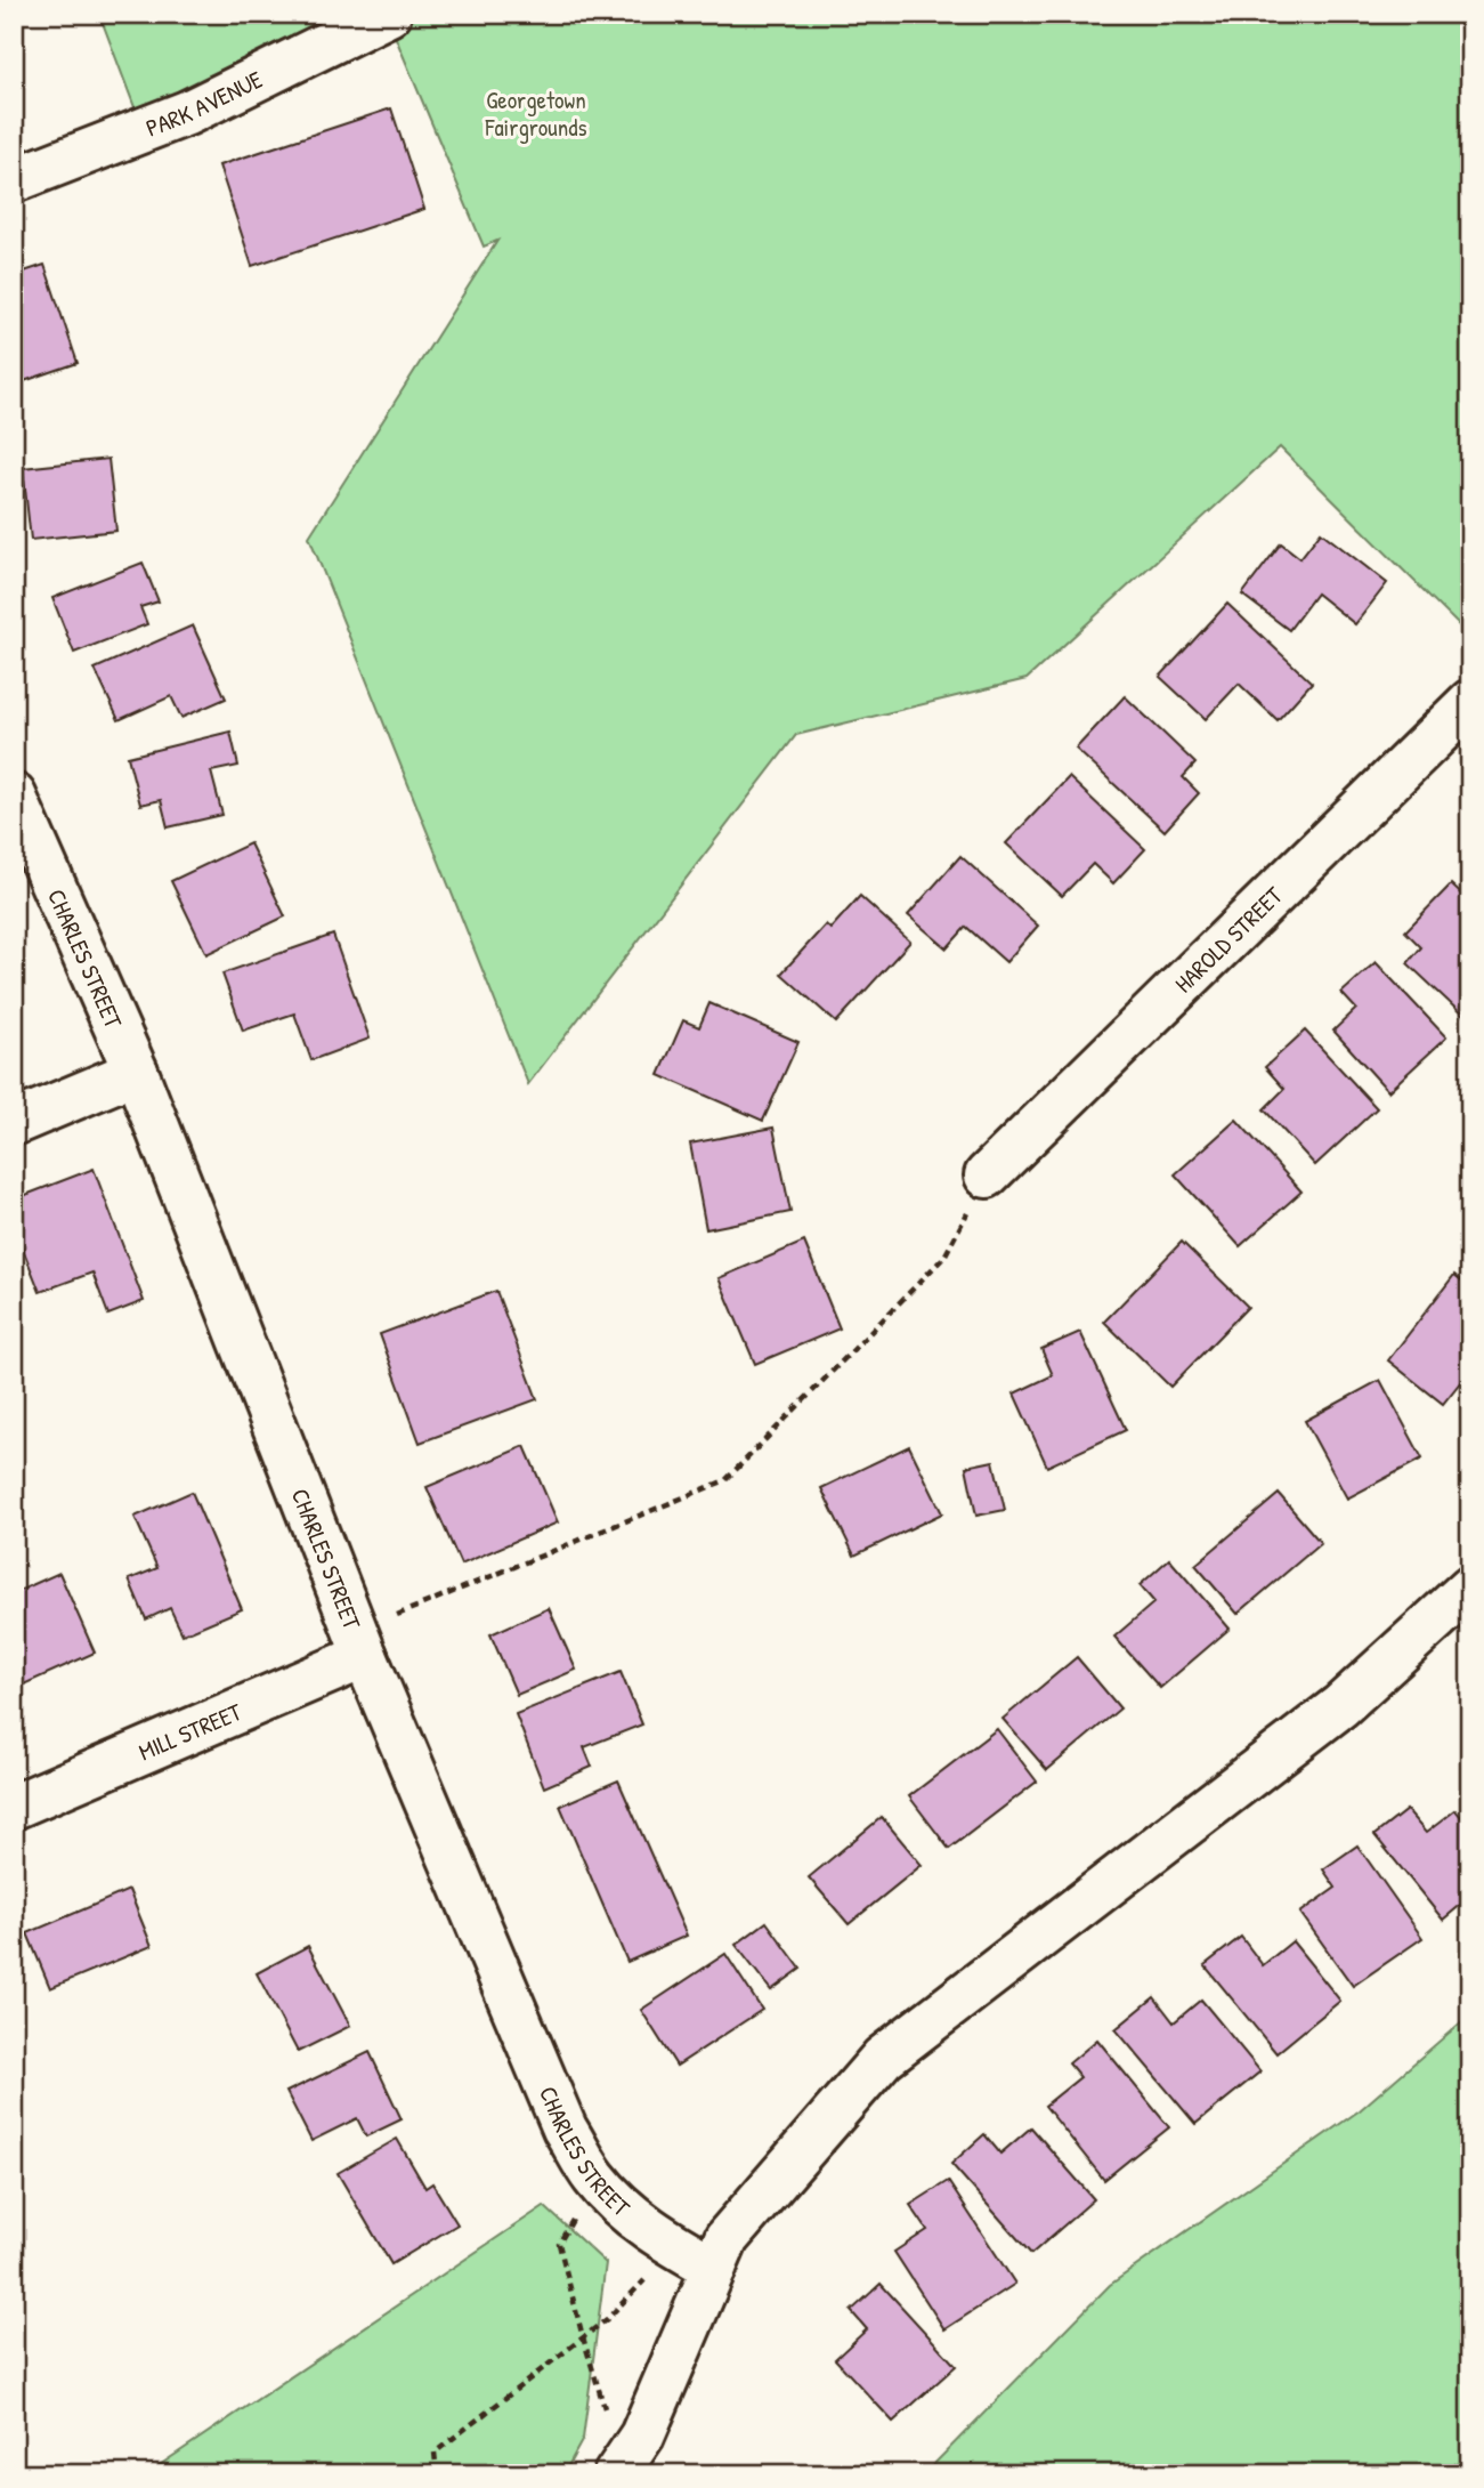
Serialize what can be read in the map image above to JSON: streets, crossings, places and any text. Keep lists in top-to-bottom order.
{
  "streets": {
    "street": [
      "PARK AVENUE",
      "HAROLD STREET",
      "CHARLES STREET",
      "MILL STREET"
    ]
  },
  "crossings": [
    ["CHARLES STREET", "MILL STREET"]
  ],
  "parks": ["Georgetown Fairgrounds"]
}
